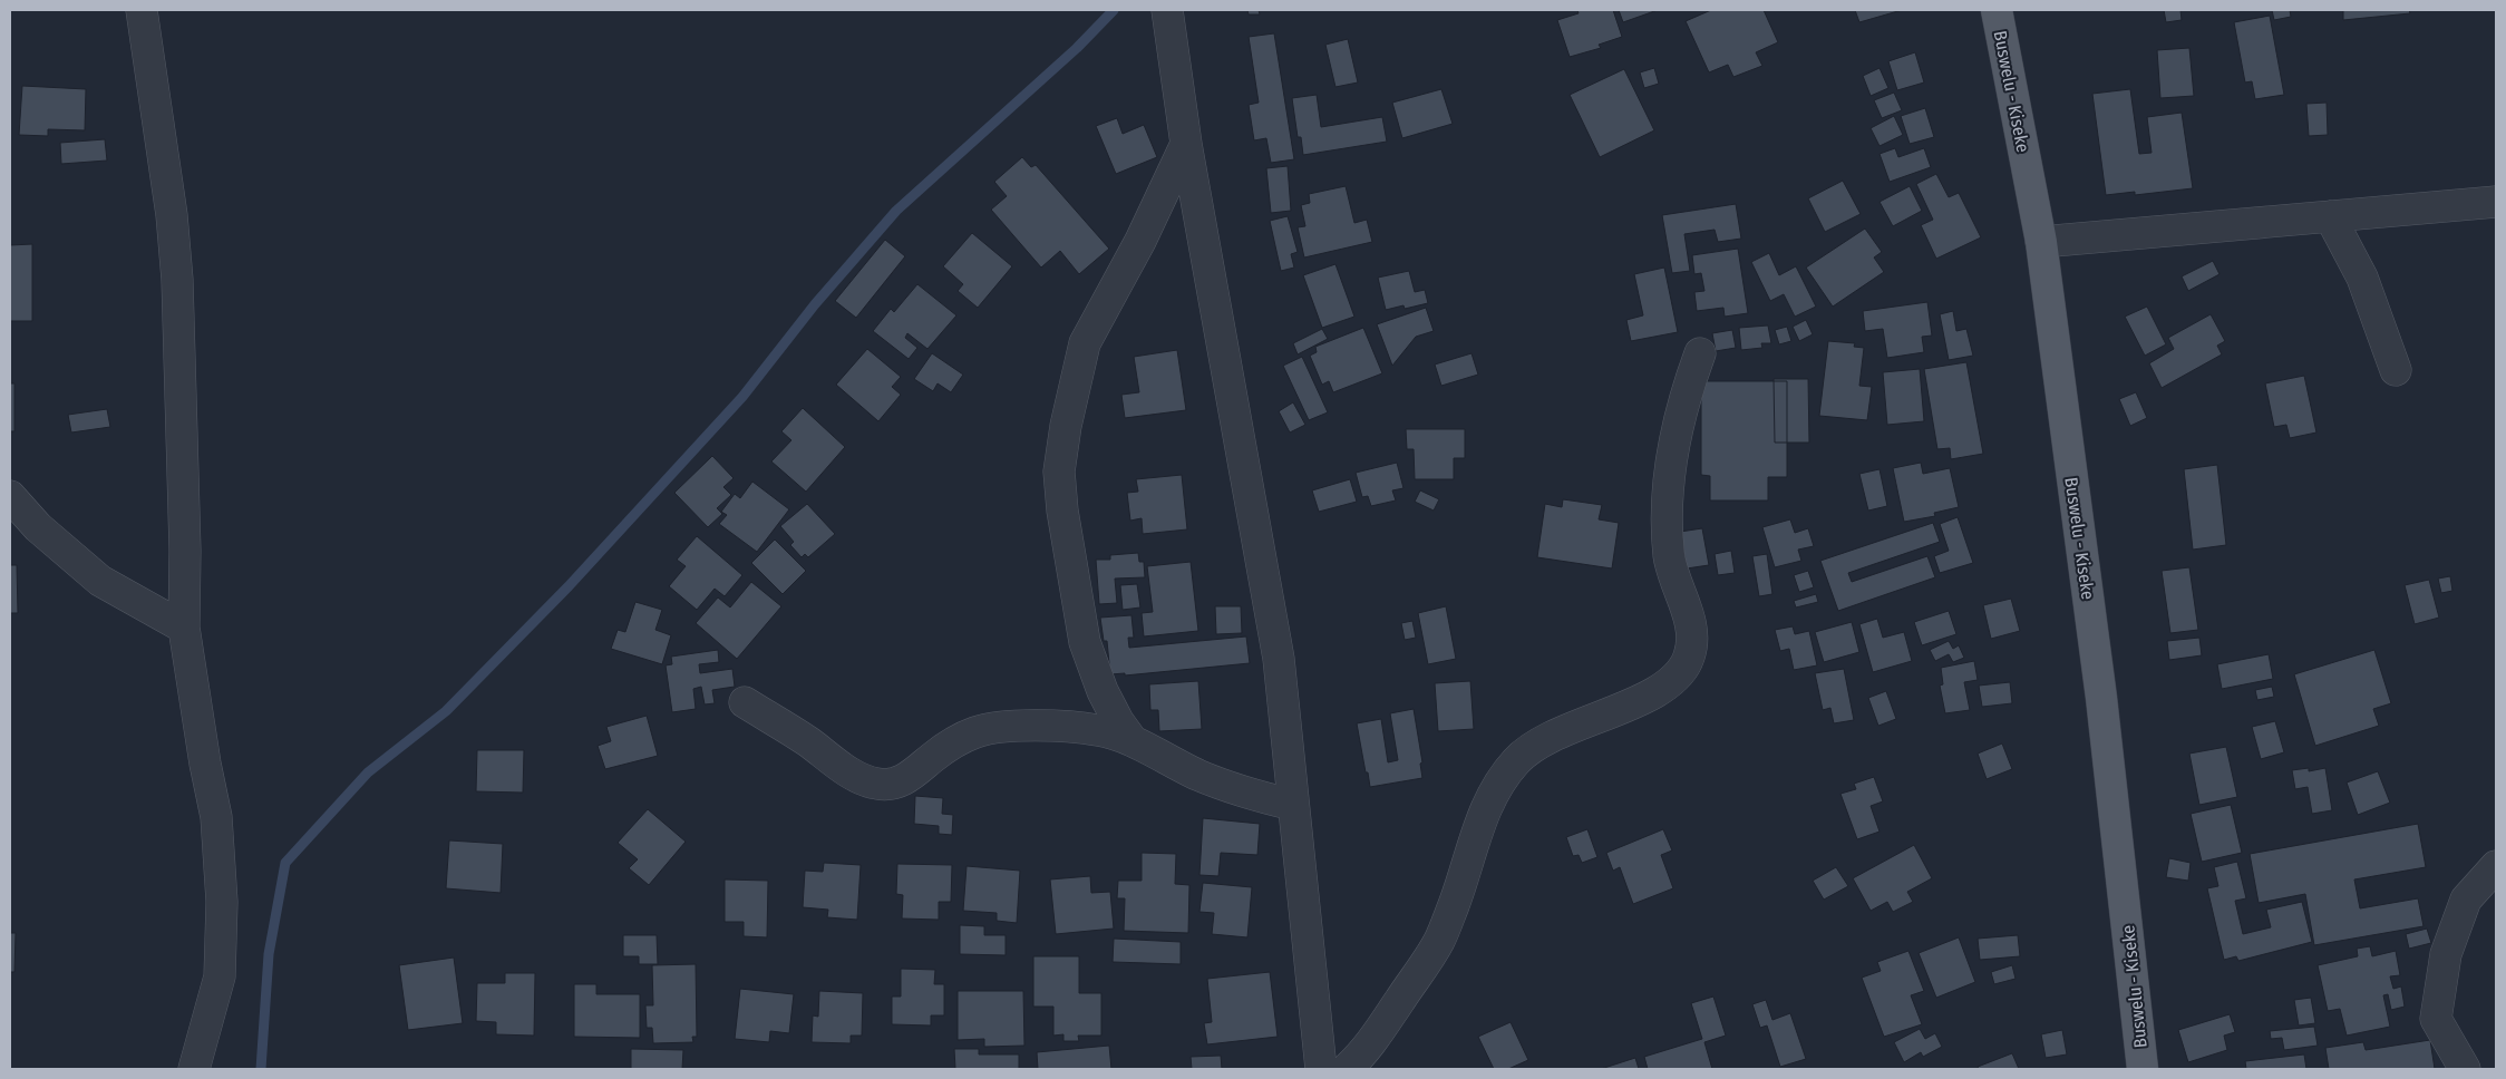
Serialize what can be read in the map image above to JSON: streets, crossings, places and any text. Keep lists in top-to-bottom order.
{
  "streets": {
    "main road": ["Buswelu - Kiseke"]
  }
}
